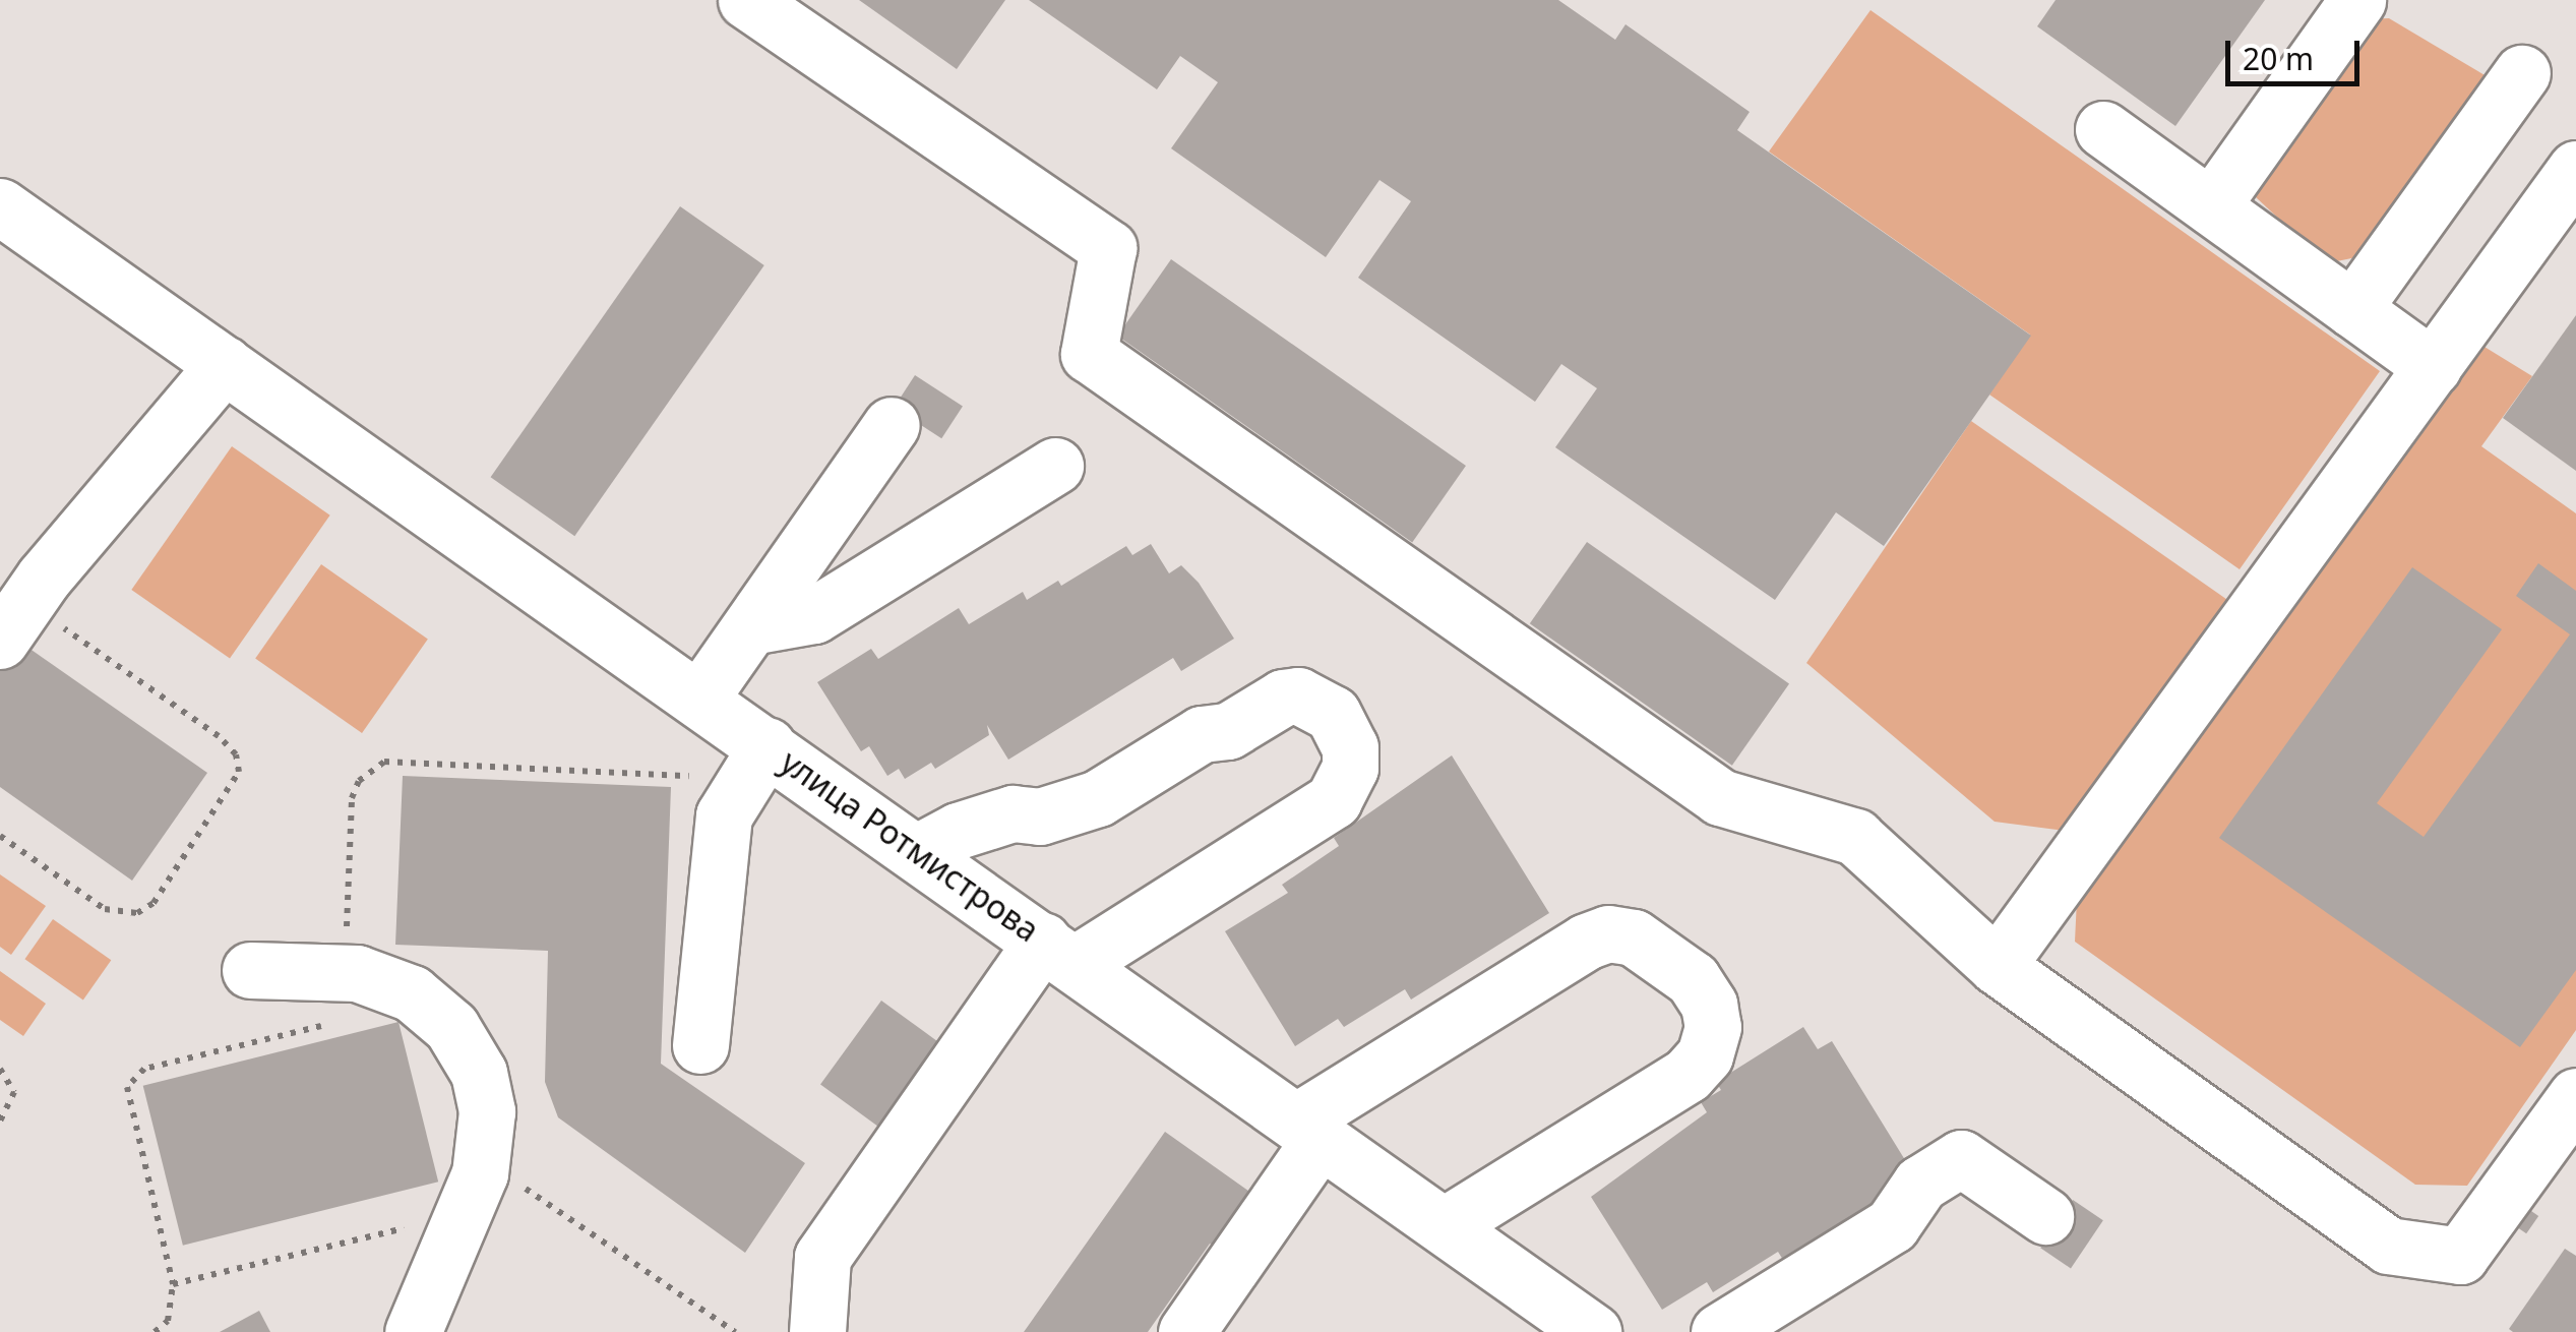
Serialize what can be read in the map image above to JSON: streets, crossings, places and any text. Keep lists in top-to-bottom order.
{
  "streets": {
    "street": ["улица Ротмистрова"]
  },
  "scale_bar": "20 m"
}
